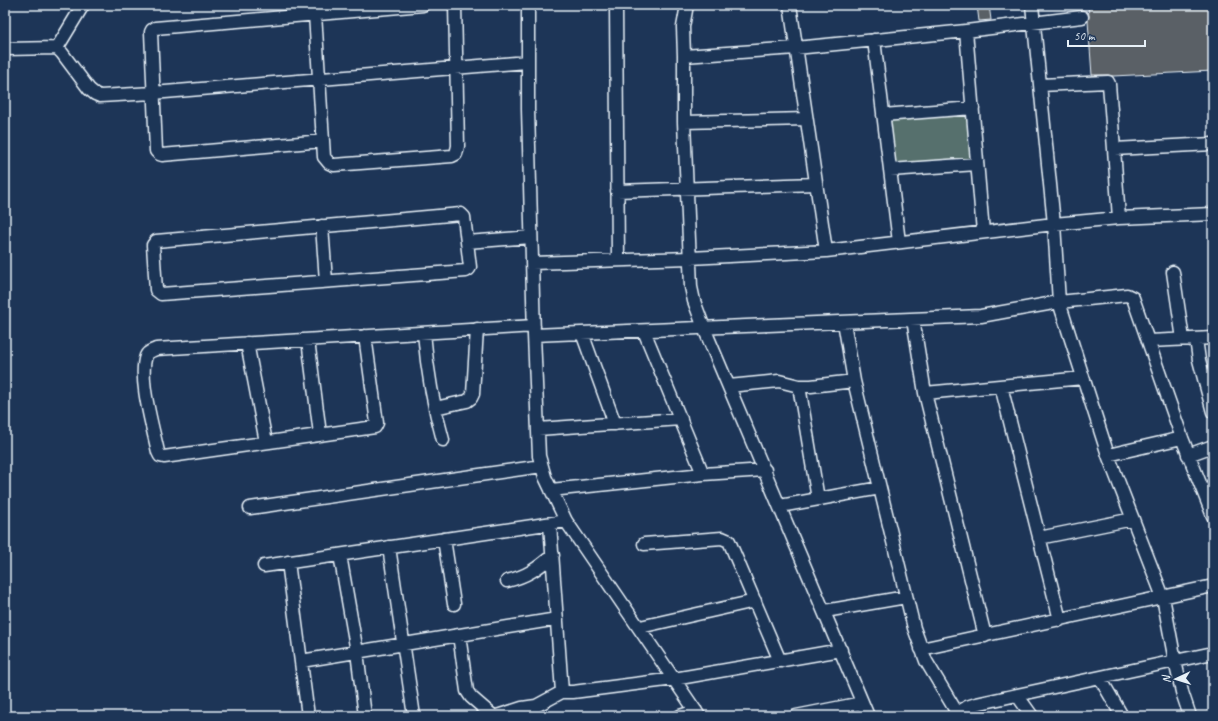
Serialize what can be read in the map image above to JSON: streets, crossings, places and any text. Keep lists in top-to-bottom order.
{
  "scale_bar": "50 m",
  "north": "left"
}
